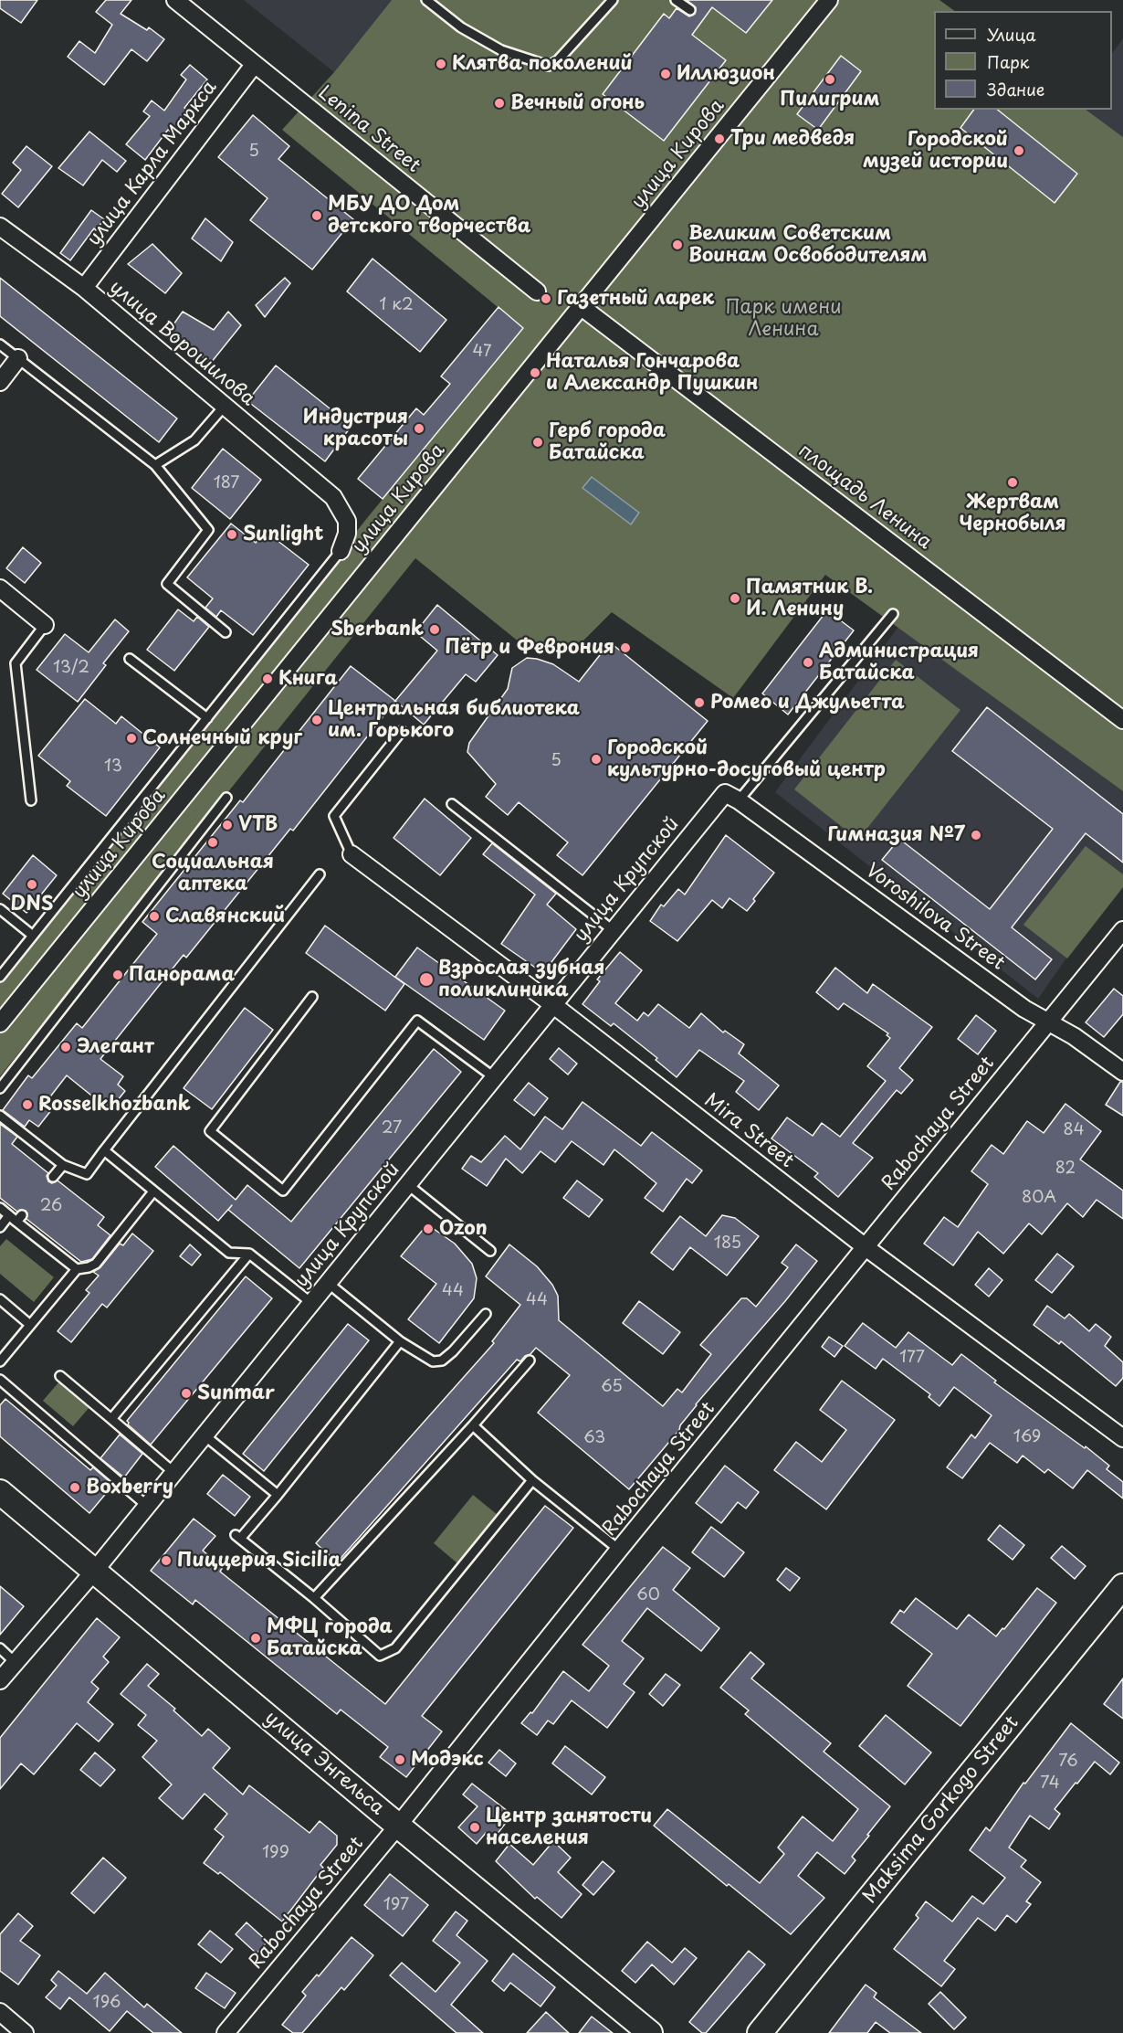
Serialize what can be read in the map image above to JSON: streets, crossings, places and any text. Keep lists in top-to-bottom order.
{
  "streets": {
    "main road": ["улица Энгельса", "Maksima Gorkogo Street"],
    "street": [
      "Lenina Street",
      "улица Кирова",
      "улица Карла Маркса",
      "улица Ворошилова",
      "площадь Ленина",
      "улица Крупской",
      "Voroshilova Street",
      "Rabochaya Street",
      "Mira Street"
    ]
  },
  "crossings": [
    ["Lenina Street", "улица Карла Маркса"],
    ["улица Кирова", "улица Ворошилова"],
    ["улица Кирова", "площадь Ленина"],
    ["улица Карла Маркса", "улица Ворошилова"],
    ["улица Крупской", "Voroshilova Street"],
    ["улица Крупской", "Mira Street"],
    ["улица Крупской", "улица Энгельса"],
    ["Voroshilova Street", "Rabochaya Street"],
    ["Rabochaya Street", "Mira Street"],
    ["Rabochaya Street", "улица Энгельса"]
  ],
  "parks": ["Парк имени Ленина"],
  "places": [
    "Клятва поколений",
    "Иллюзион",
    "Пилигрим",
    "Вечный огонь",
    "Три медведя",
    "Городской музей истории",
    "МБУ ДО Дом детского творчества",
    "Великим Советским Воинам Освободителям",
    "Газетный ларек",
    "Наталья Гончарова и Александр Пушкин",
    "Индустрия красоты",
    "Герб города Батайска",
    "Жертвам Чернобыля",
    "Sunlight",
    "Памятник В. И. Ленину",
    "Sberbank",
    "Пётр и Феврония",
    "Администрация Батайска",
    "Книга",
    "Ромео и Джульетта",
    "Центральная библиотека им. Горького",
    "Солнечный круг",
    "Городской культурно-досуговый центр",
    "VTB",
    "Гимназия №7",
    "Социальная аптека",
    "DNS",
    "Славянский",
    "Панорама",
    "Взрослая зубная поликлиника",
    "Элегант",
    "Rosselkhozbank",
    "Ozon",
    "Sunmar",
    "Boxberry",
    "Пиццерия Sicilia",
    "МФЦ города Батайска",
    "Модэкс",
    "Центр занятости населения"
  ],
  "house_numbers": [
    "5",
    "1 к2",
    "47",
    "187",
    "13/2",
    "5",
    "13",
    "27",
    "84",
    "82",
    "80А",
    "26",
    "185",
    "44",
    "44",
    "177",
    "65",
    "169",
    "63",
    "60",
    "76",
    "74",
    "199",
    "197",
    "196"
  ],
  "legend": ["Улица", "Парк", "Здание"]
}
